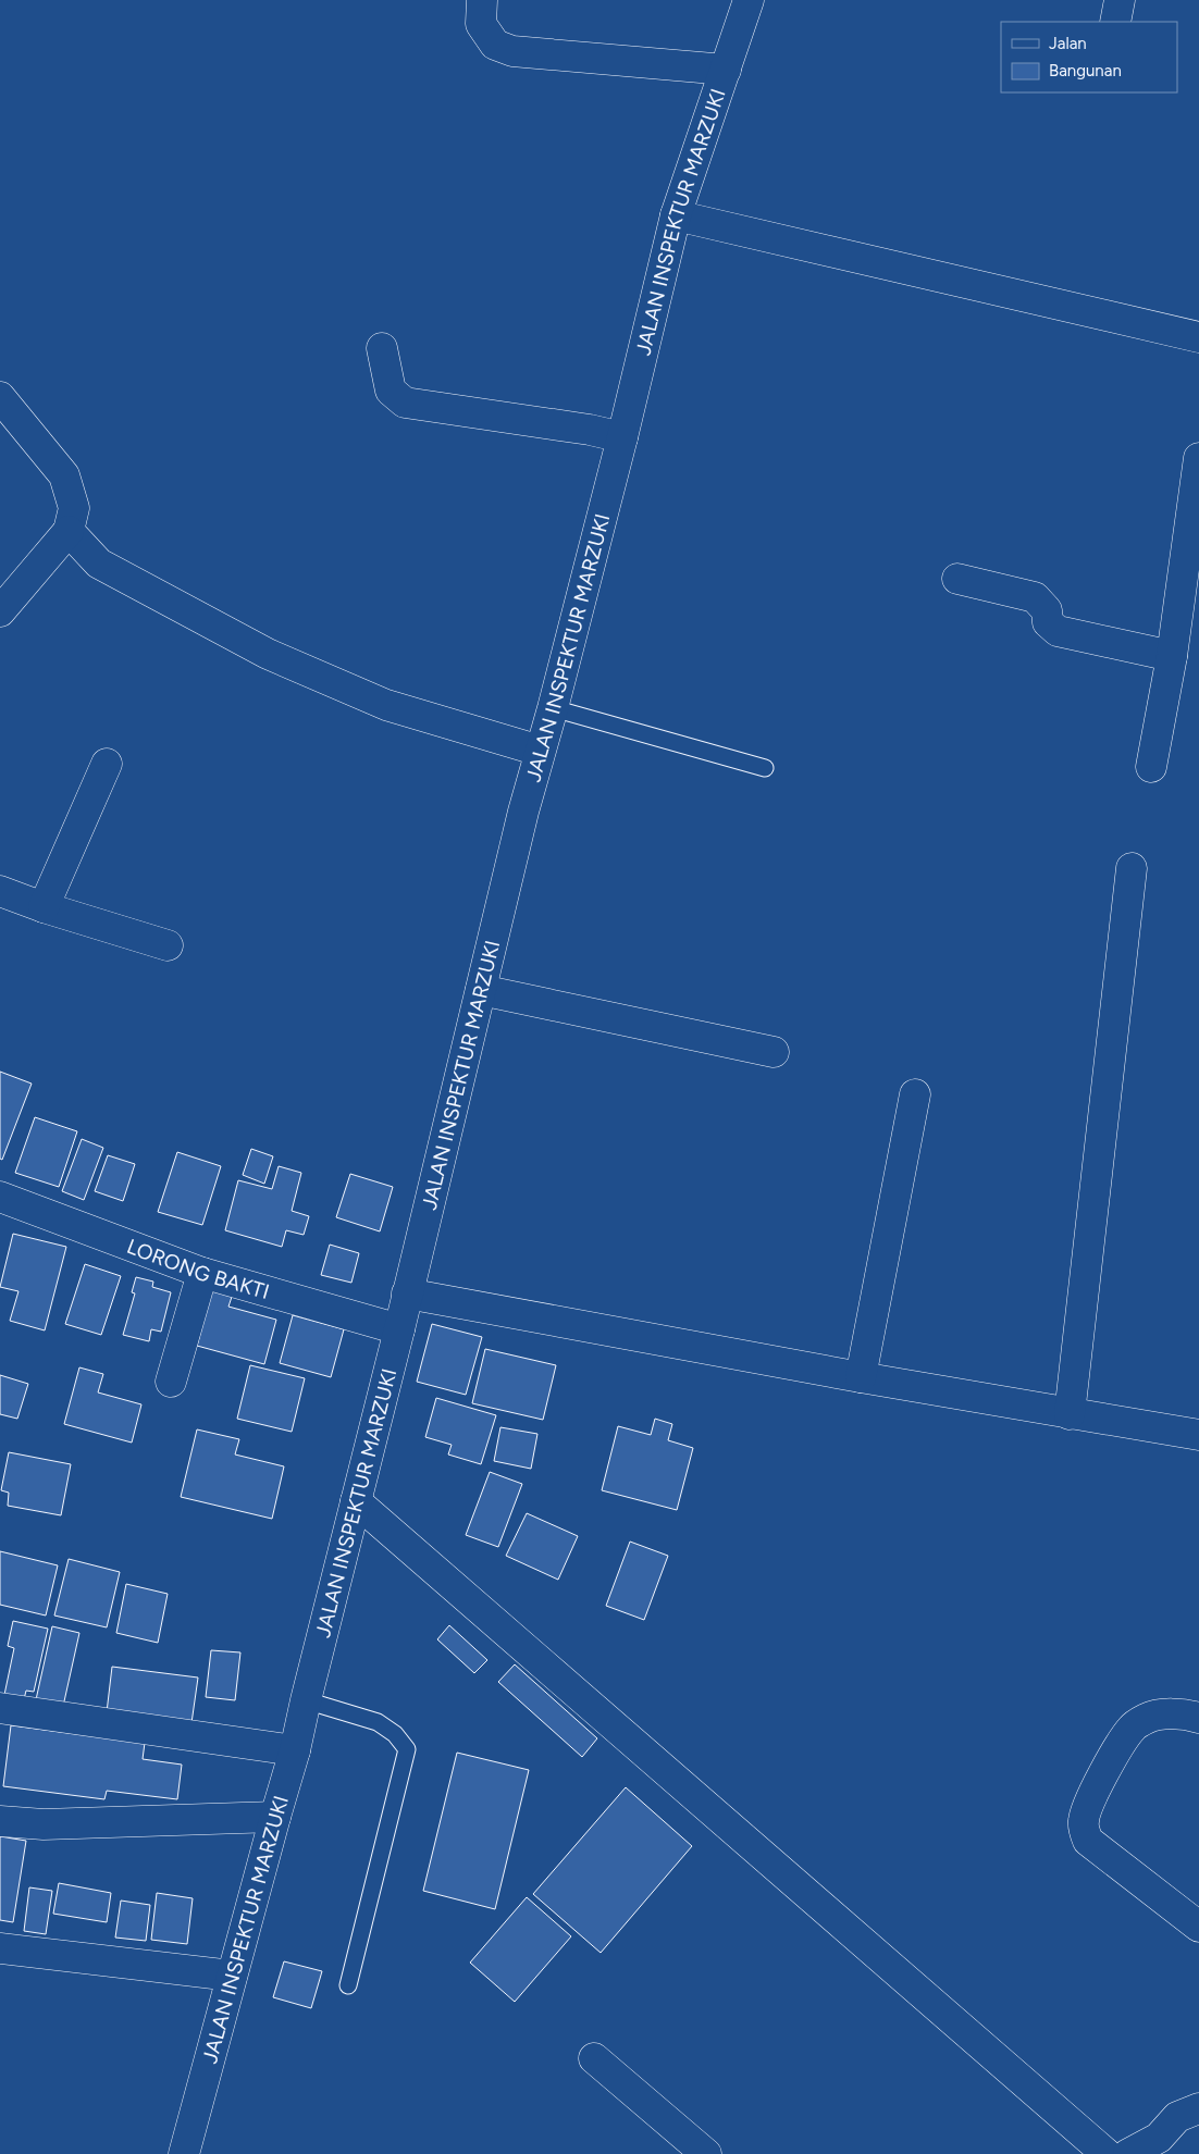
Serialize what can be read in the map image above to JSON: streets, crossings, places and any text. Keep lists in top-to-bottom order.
{
  "streets": {
    "street": ["JALAN INSPEKTUR MARZUKI", "LORONG BAKTI"]
  },
  "crossings": [
    ["JALAN INSPEKTUR MARZUKI", "LORONG BAKTI"]
  ],
  "legend": ["Jalan", "Bangunan"]
}
